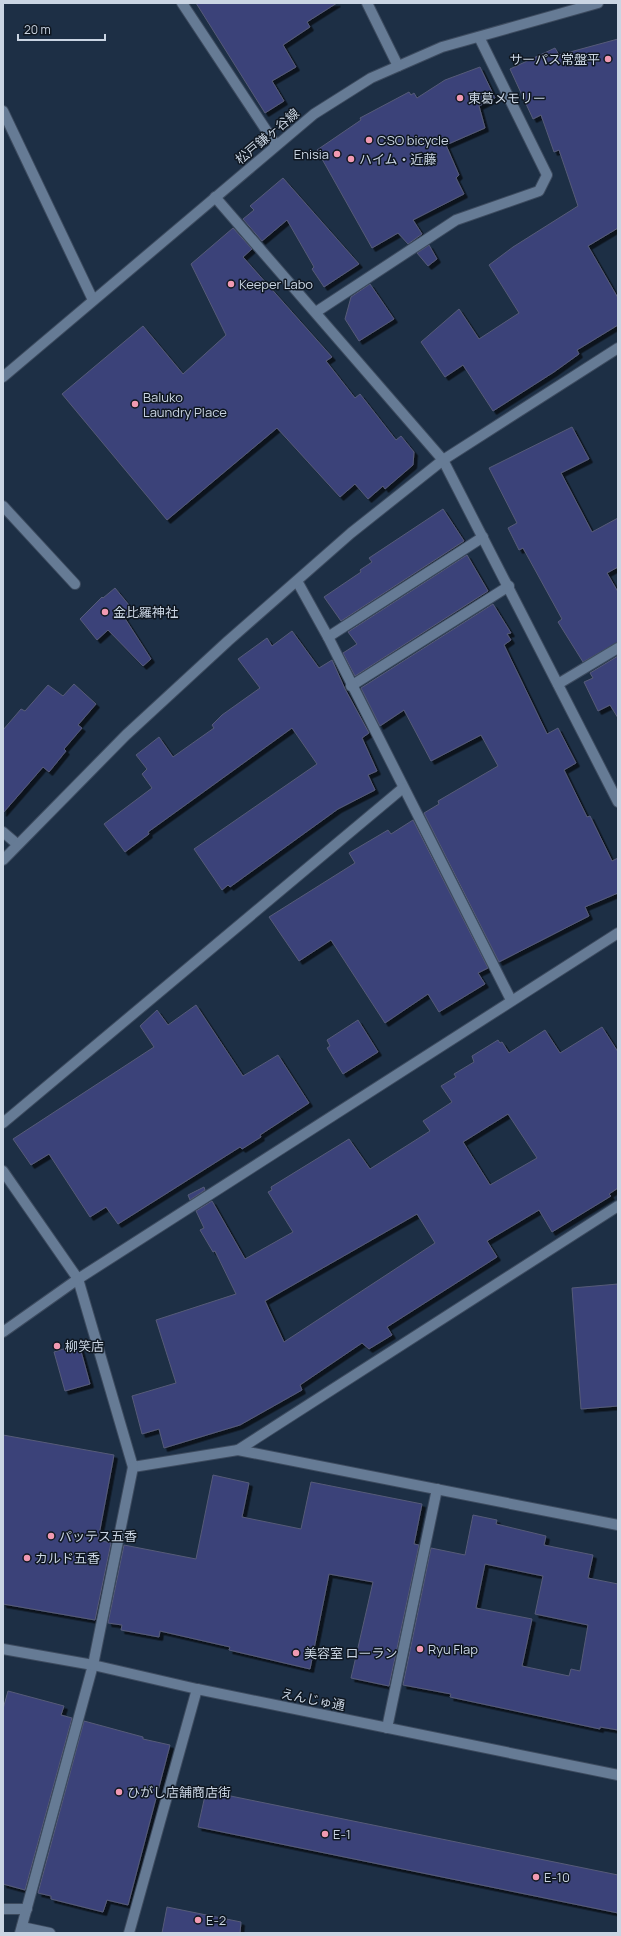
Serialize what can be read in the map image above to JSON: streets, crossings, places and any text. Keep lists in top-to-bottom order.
{
  "streets": {
    "street": ["松戸鎌ヶ谷線", "えんじゅ通"]
  },
  "places": [
    "サーパス常盤平",
    "東葛メモリー",
    "CSO bicycle",
    "Enisia",
    "ハイム・近藤",
    "Keeper Labo",
    "Baluko Laundry Place",
    "金比羅神社",
    "柳笑店",
    "パッテス五香",
    "カルド五香",
    "Ryu Flap",
    "美容室 ローラン",
    "ひがし店舗商店街",
    "E-1",
    "E-10",
    "E-2"
  ],
  "scale_bar": "20 m"
}
